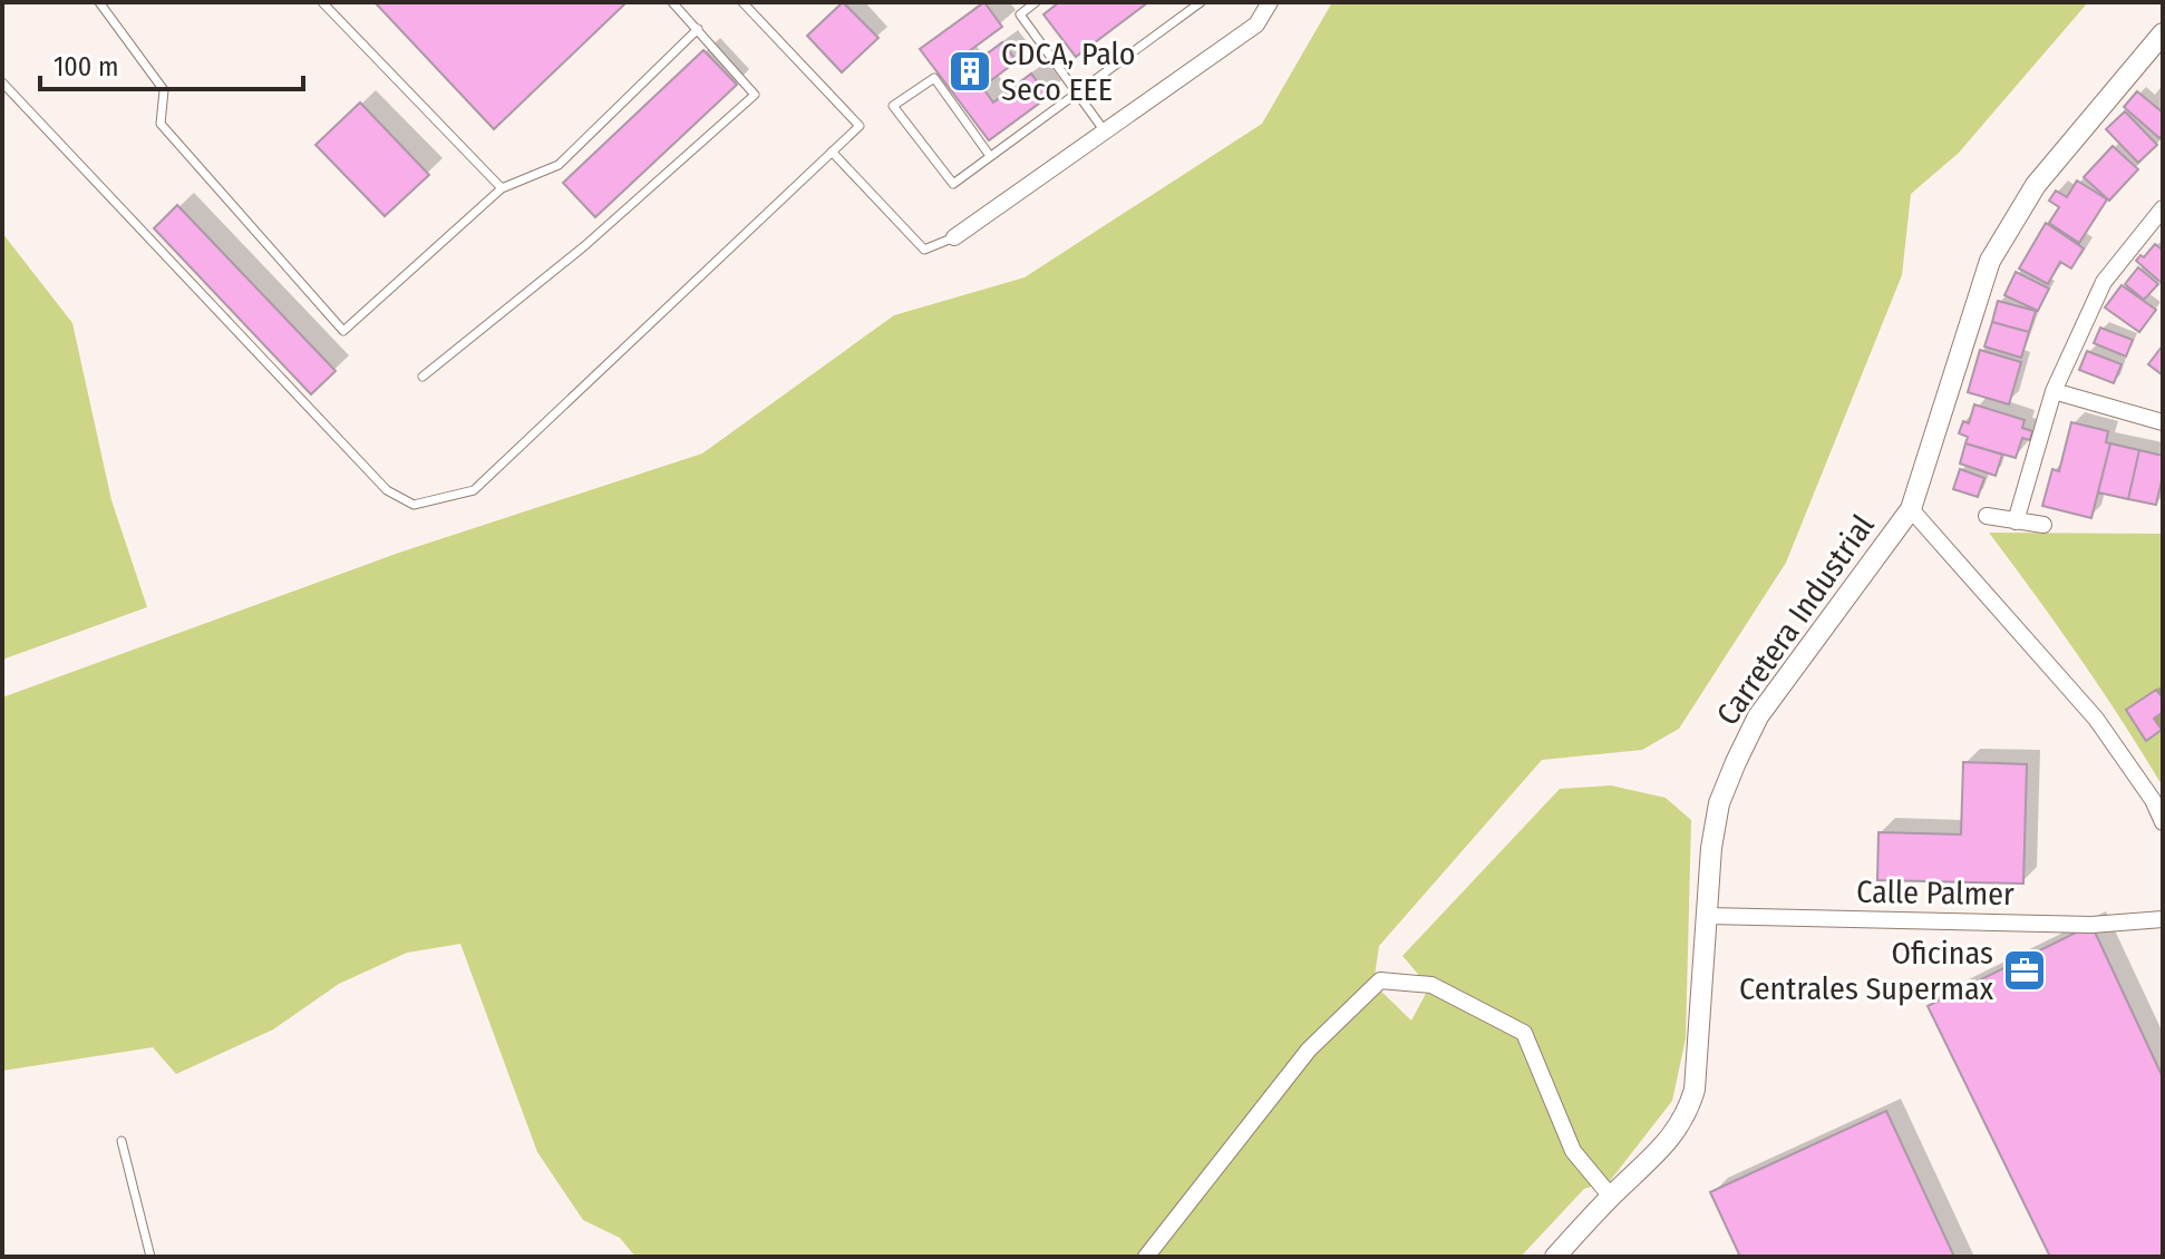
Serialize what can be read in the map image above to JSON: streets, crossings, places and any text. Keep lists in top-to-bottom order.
{
  "streets": {
    "street": ["Carretera Industrial", "Calle Palmer"]
  },
  "crossings": [
    ["Carretera Industrial", "Calle Palmer"]
  ],
  "places": {
    "building": ["CDCA, Palo Seco EEE"],
    "office": ["Oficinas Centrales Supermax"]
  },
  "scale_bar": "100 m"
}
